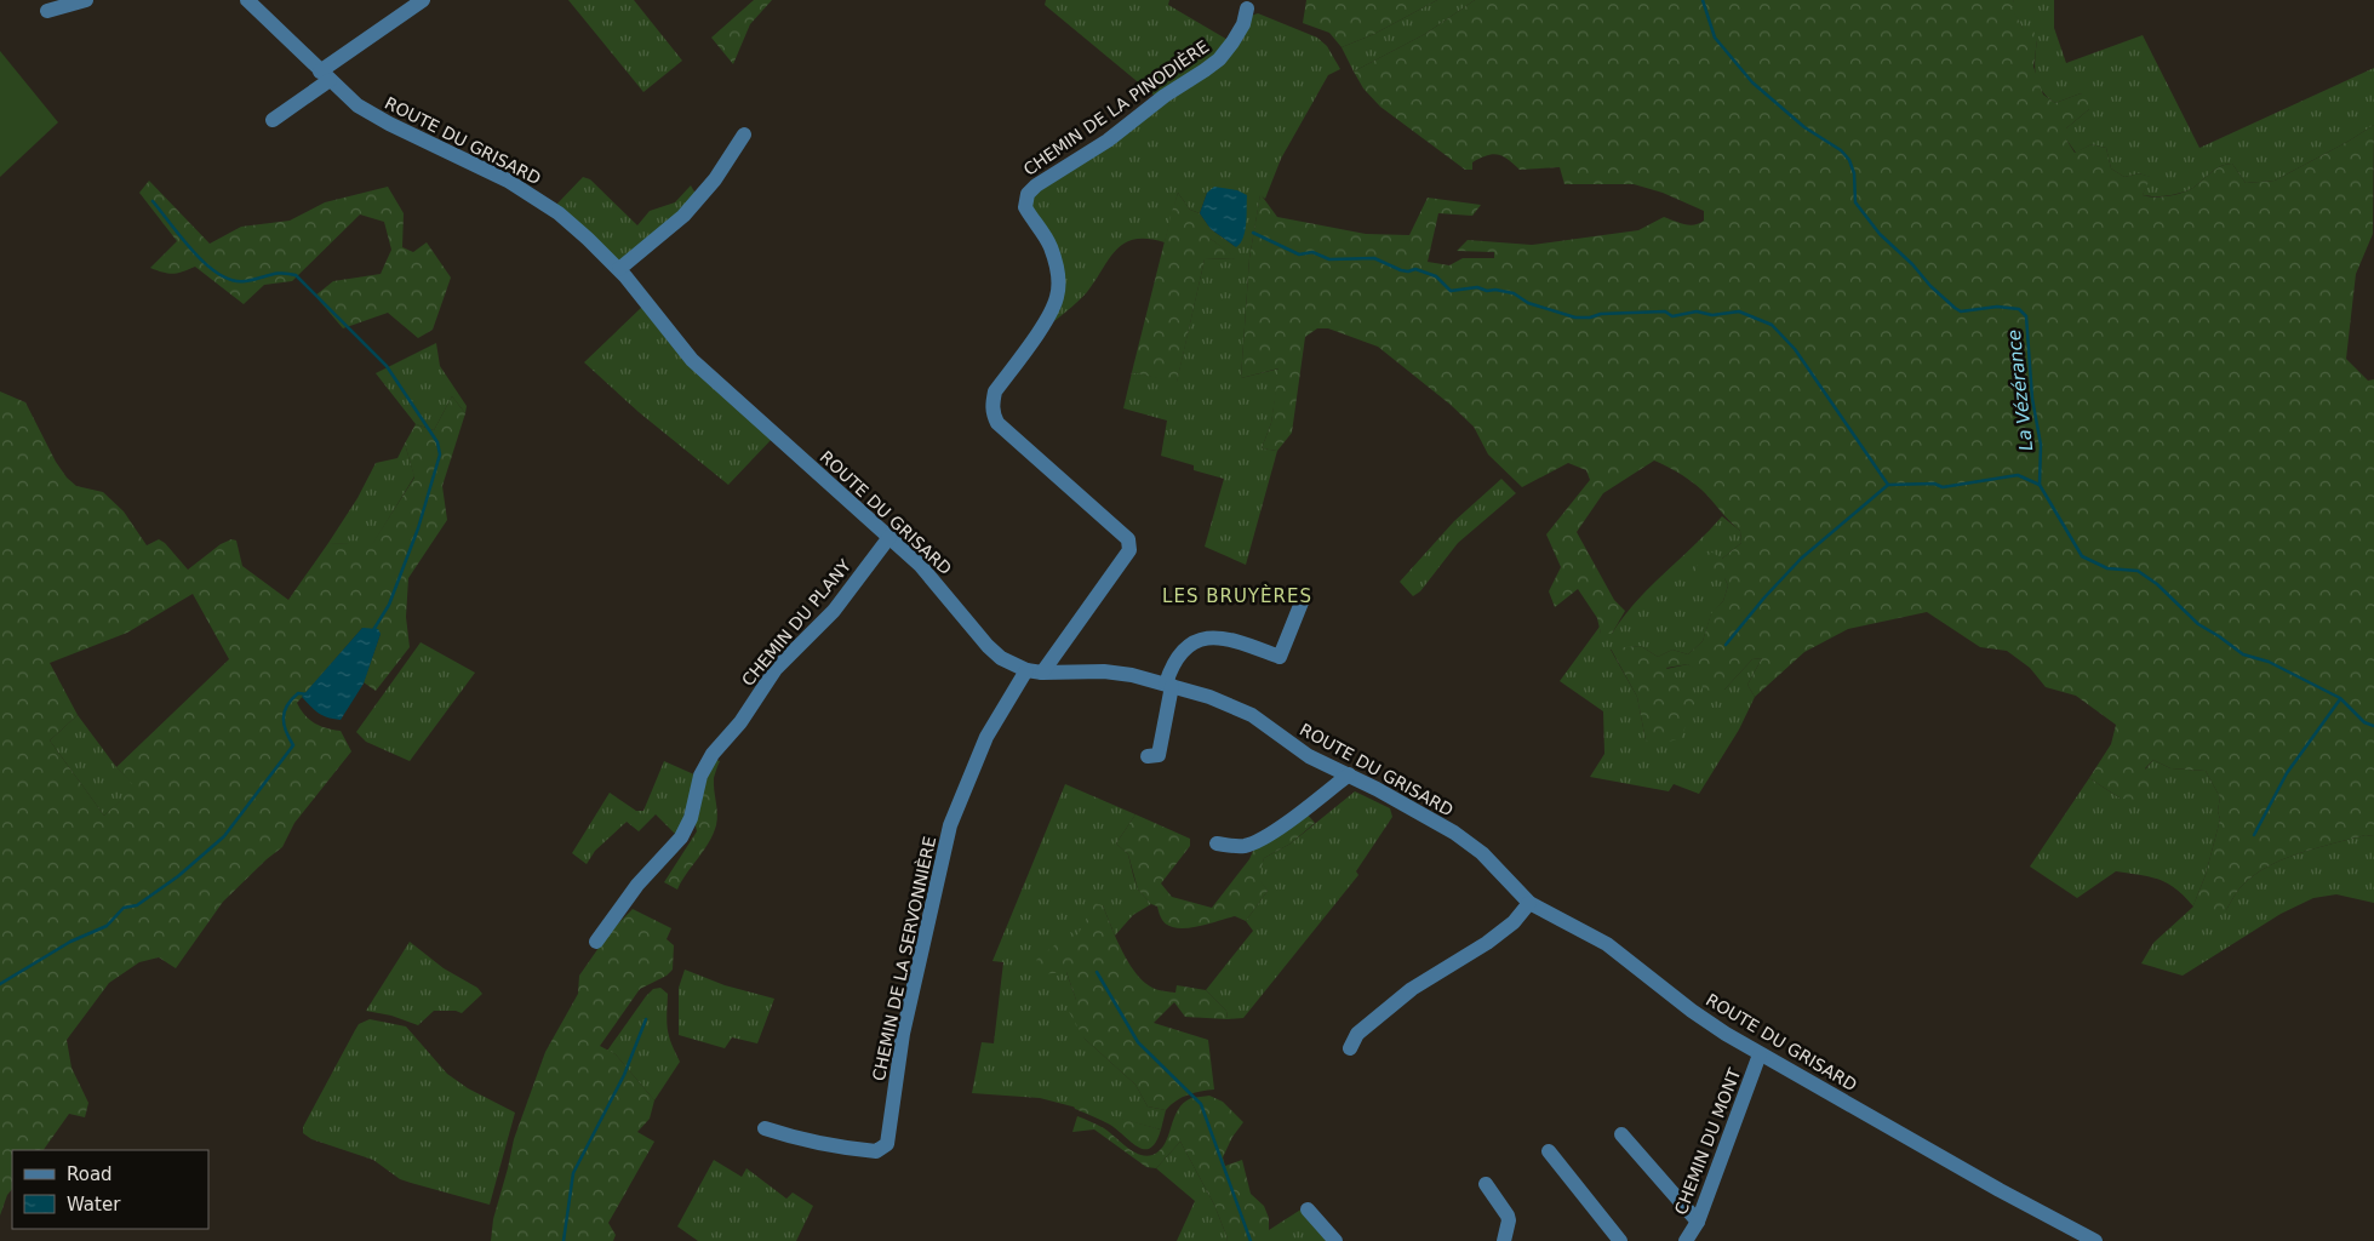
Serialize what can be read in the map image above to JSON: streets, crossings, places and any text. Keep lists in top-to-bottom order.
{
  "streets": {
    "street": [
      "CHEMIN DE LA PINODIÈRE",
      "ROUTE DU GRISARD",
      "CHEMIN DU PLANY",
      "CHEMIN DE LA SERVONNIÈRE",
      "CHEMIN DU MONT"
    ]
  },
  "crossings": [
    ["CHEMIN DE LA PINODIÈRE", "ROUTE DU GRISARD"],
    ["ROUTE DU GRISARD", "CHEMIN DU PLANY"],
    ["ROUTE DU GRISARD", "CHEMIN DE LA SERVONNIÈRE"],
    ["ROUTE DU GRISARD", "CHEMIN DU MONT"]
  ],
  "districts": ["LES BRUYÈRES"],
  "water": ["La Vézérance"],
  "legend": ["Road", "Water"]
}
